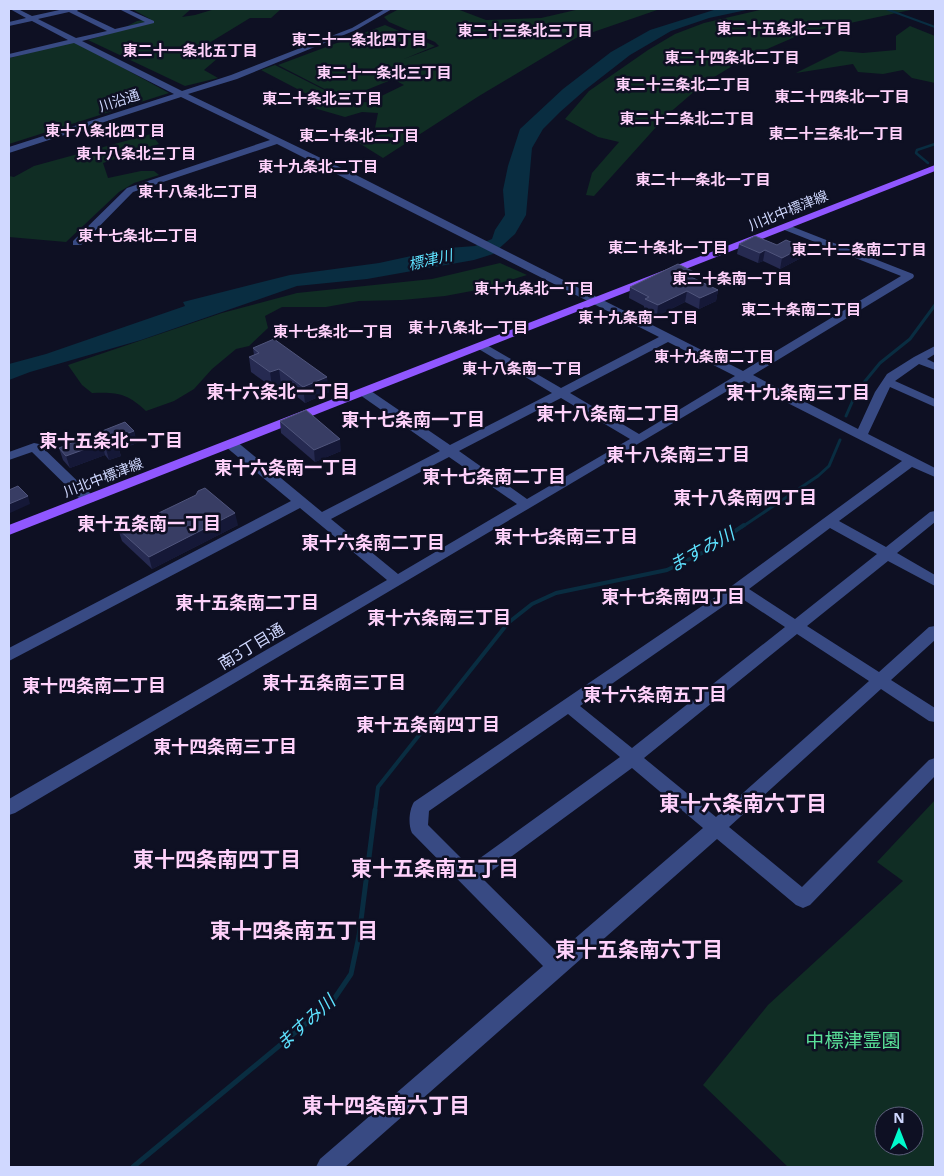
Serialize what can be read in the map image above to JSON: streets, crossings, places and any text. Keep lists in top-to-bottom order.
{
  "streets": {
    "main road": ["川北中標津線"],
    "street": ["川沿通", "南3丁目通"]
  },
  "crossings": [
    ["川北中標津線", "南3丁目通"]
  ],
  "districts": [
    "東二十五条北二丁目",
    "東二十三条北三丁目",
    "東二十一条北四丁目",
    "東二十一条北五丁目",
    "東二十四条北二丁目",
    "東二十一条北三丁目",
    "東二十三条北二丁目",
    "東二十四条北一丁目",
    "東二十条北三丁目",
    "東二十二条北二丁目",
    "東十八条北四丁目",
    "東二十三条北一丁目",
    "東二十条北二丁目",
    "東十八条北三丁目",
    "東十九条北二丁目",
    "東二十一条北一丁目",
    "東十八条北二丁目",
    "東十七条北二丁目",
    "東二十条北一丁目",
    "東二十二条南二丁目",
    "東二十条南一丁目",
    "東十九条北一丁目",
    "東二十条南二丁目",
    "東十九条南一丁目",
    "東十八条北一丁目",
    "東十七条北一丁目",
    "東十九条南二丁目",
    "東十八条南一丁目",
    "東十六条北一丁目",
    "東十九条南三丁目",
    "東十八条南二丁目",
    "東十七条南一丁目",
    "東十五条北一丁目",
    "東十八条南三丁目",
    "東十六条南一丁目",
    "東十七条南二丁目",
    "東十八条南四丁目",
    "東十五条南一丁目",
    "東十七条南三丁目",
    "東十六条南二丁目",
    "東十七条南四丁目",
    "東十五条南二丁目",
    "東十六条南三丁目",
    "東十五条南三丁目",
    "東十四条南二丁目",
    "東十六条南五丁目",
    "東十五条南四丁目",
    "東十四条南三丁目",
    "東十六条南六丁目",
    "東十四条南四丁目",
    "東十五条南五丁目",
    "東十四条南五丁目",
    "東十五条南六丁目",
    "東十四条南六丁目"
  ],
  "water": ["標津川", "ますみ川"],
  "parks": ["中標津霊園"],
  "north": "top"
}
